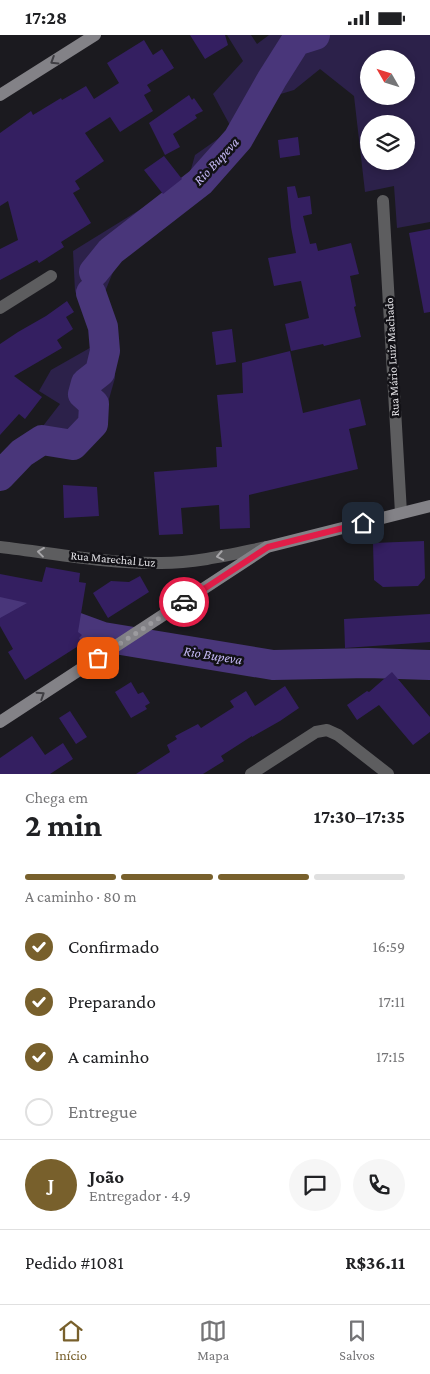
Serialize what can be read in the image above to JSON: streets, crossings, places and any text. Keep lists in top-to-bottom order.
{
  "streets": {
    "main road": ["Rua Marechal Luz"],
    "street": ["Rua Mário Luiz Machado"]
  },
  "crossings": [
    ["Rua Mário Luiz Machado", "Rua Marechal Luz"]
  ],
  "one_way": ["Rua Marechal Luz"],
  "water": ["Rio Bupeva"],
  "north": "top left",
  "page": {
    "status": "17:28",
    "heading": ["2 min", "Chega em", "17:30–17:35"],
    "panel": [
      "João",
      "Entregador · 4.9",
      "Pedido #1081",
      "R$36.11"
    ],
    "bar": "A caminho · 80 m",
    "list": [
      ["Confirmado", "16:59"],
      ["Preparando", "17:11"],
      ["A caminho", "17:15"],
      "Entregue"
    ],
    "round": "J",
    "tabs": ["Início", "Mapa", "Salvos"]
  }
}
